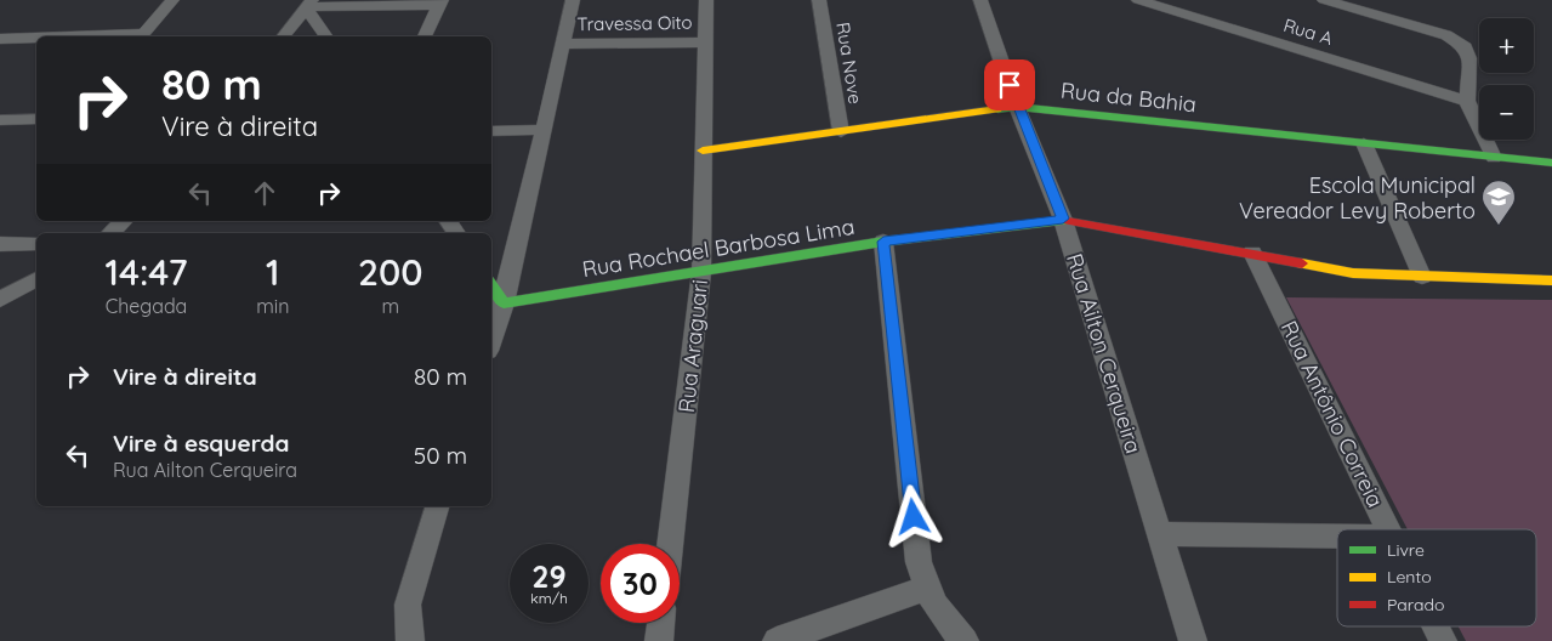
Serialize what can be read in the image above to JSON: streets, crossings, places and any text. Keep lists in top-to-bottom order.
{
  "streets": {
    "street": [
      "Travessa Oito",
      "Rua A",
      "Rua Nove",
      "Rua da Bahia",
      "Rua Rochael Barbosa Lima",
      "Rua Araguari",
      "Rua Ailton Cerqueira",
      "Rua Antônio Correia"
    ]
  },
  "crossings": [
    ["Travessa Oito", "Rua Araguari"],
    ["Rua Nove", "Rua da Bahia"],
    ["Rua da Bahia", "Rua Araguari"],
    ["Rua da Bahia", "Rua Ailton Cerqueira"],
    ["Rua Rochael Barbosa Lima", "Rua Araguari"],
    ["Rua Rochael Barbosa Lima", "Rua Ailton Cerqueira"],
    ["Rua Rochael Barbosa Lima", "Rua Antônio Correia"]
  ],
  "places": {
    "school or university": ["Escola Municipal Vereador Levy Roberto"]
  },
  "legend": ["Livre", "Lento", "Parado"],
  "page": {
    "map_buttons": ["+", "−"],
    "turn": ["80 m", "Vire à direita"],
    "eta": [
      "14:47",
      "Chegada",
      "1",
      "min",
      "200",
      "m"
    ],
    "list": [
      {
        "name": "Vire à direita",
        "value": "80 m"
      },
      {
        "name": "Vire à esquerda",
        "note": "Rua Ailton Cerqueira",
        "value": "50 m"
      }
    ],
    "speed": "29 km/h",
    "limit": "30"
  }
}
